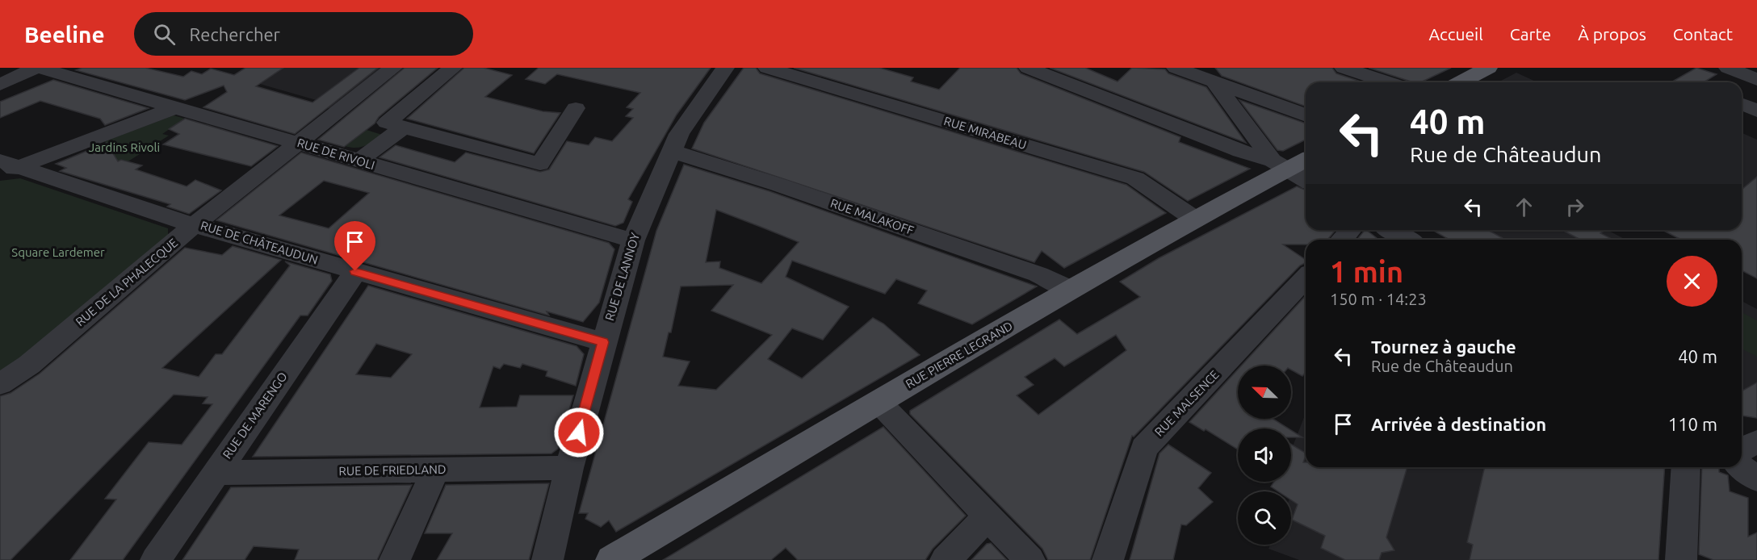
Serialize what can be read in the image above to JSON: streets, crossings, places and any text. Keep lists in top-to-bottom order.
{
  "streets": {
    "main road": ["RUE PIERRE LEGRAND"],
    "street": [
      "RUE MIRABEAU",
      "RUE DE RIVOLI",
      "RUE MALAKOFF",
      "RUE DE CHÂTEAUDUN",
      "RUE DE LANNOY",
      "RUE DE LA PHALECQUE",
      "RUE MALSENCE",
      "RUE DE MARENGO",
      "RUE DE FRIEDLAND"
    ]
  },
  "crossings": [
    ["RUE MIRABEAU", "RUE PIERRE LEGRAND"],
    ["RUE DE RIVOLI", "RUE DE LANNOY"],
    ["RUE DE RIVOLI", "RUE DE LA PHALECQUE"],
    ["RUE MALAKOFF", "RUE DE LANNOY"],
    ["RUE MALAKOFF", "RUE PIERRE LEGRAND"],
    ["RUE DE CHÂTEAUDUN", "RUE DE LANNOY"],
    ["RUE DE CHÂTEAUDUN", "RUE DE LA PHALECQUE"],
    ["RUE DE CHÂTEAUDUN", "RUE DE MARENGO"],
    ["RUE DE LANNOY", "RUE DE FRIEDLAND"],
    ["RUE DE MARENGO", "RUE DE FRIEDLAND"]
  ],
  "parks": ["Jardins Rivoli", "Square Lardemer"],
  "north": "top left",
  "page": {
    "header": "Beeline",
    "search": "Rechercher",
    "nav": [
      "Accueil",
      "Carte",
      "À propos",
      "Contact"
    ],
    "turn": ["40 m", "Rue de Châteaudun"],
    "heading": ["1 min", "150 m · 14:23"],
    "list": [
      {
        "name": "Tournez à gauche",
        "note": "Rue de Châteaudun",
        "value": "40 m"
      },
      {
        "name": "Arrivée à destination",
        "value": "110 m"
      }
    ]
  }
}
